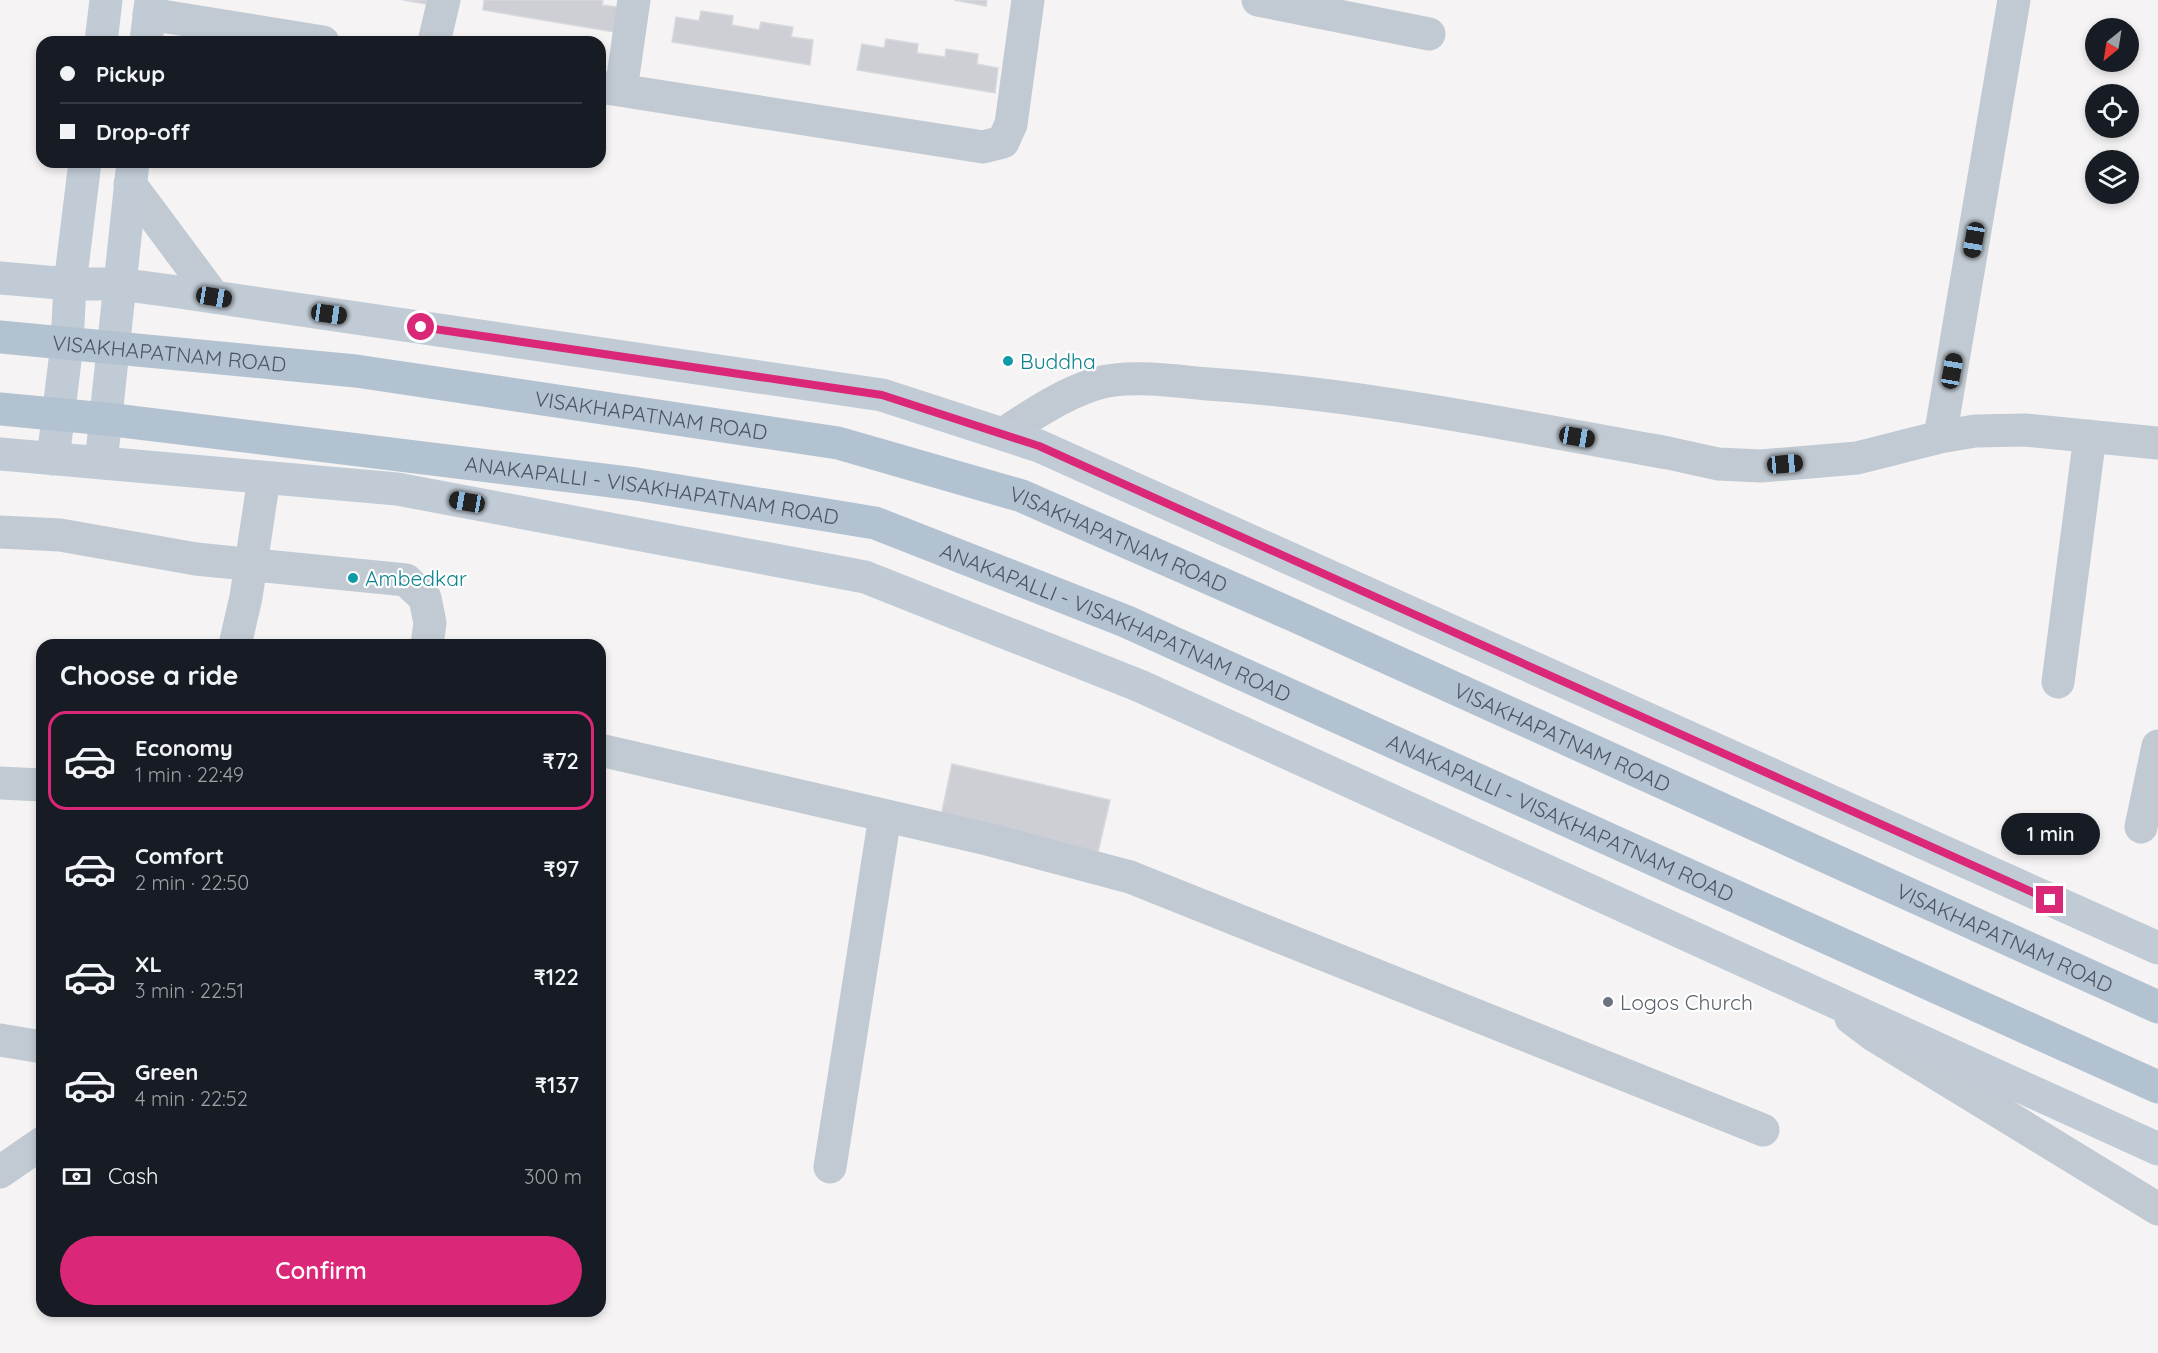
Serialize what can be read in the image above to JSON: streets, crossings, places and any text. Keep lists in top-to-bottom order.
{
  "streets": {
    "main road": ["VISAKHAPATNAM ROAD", "ANAKAPALLI - VISAKHAPATNAM ROAD"]
  },
  "places": ["Buddha", "Ambedkar", "Logos Church"],
  "north": "bottom left",
  "page": {
    "banner": ["Pickup", "Drop-off"],
    "heading": "Choose a ride",
    "list": [
      {
        "name": "Economy",
        "note": "1 min · 22:49",
        "value": "₹72"
      },
      {
        "name": "Comfort",
        "note": "2 min · 22:50",
        "value": "₹97"
      },
      {
        "name": "XL",
        "note": "3 min · 22:51",
        "value": "₹122"
      },
      {
        "name": "Green",
        "note": "4 min · 22:52",
        "value": "₹137"
      }
    ],
    "bubble": "1 min",
    "pay": ["Cash", "300 m"],
    "buttons": "Confirm"
  }
}
